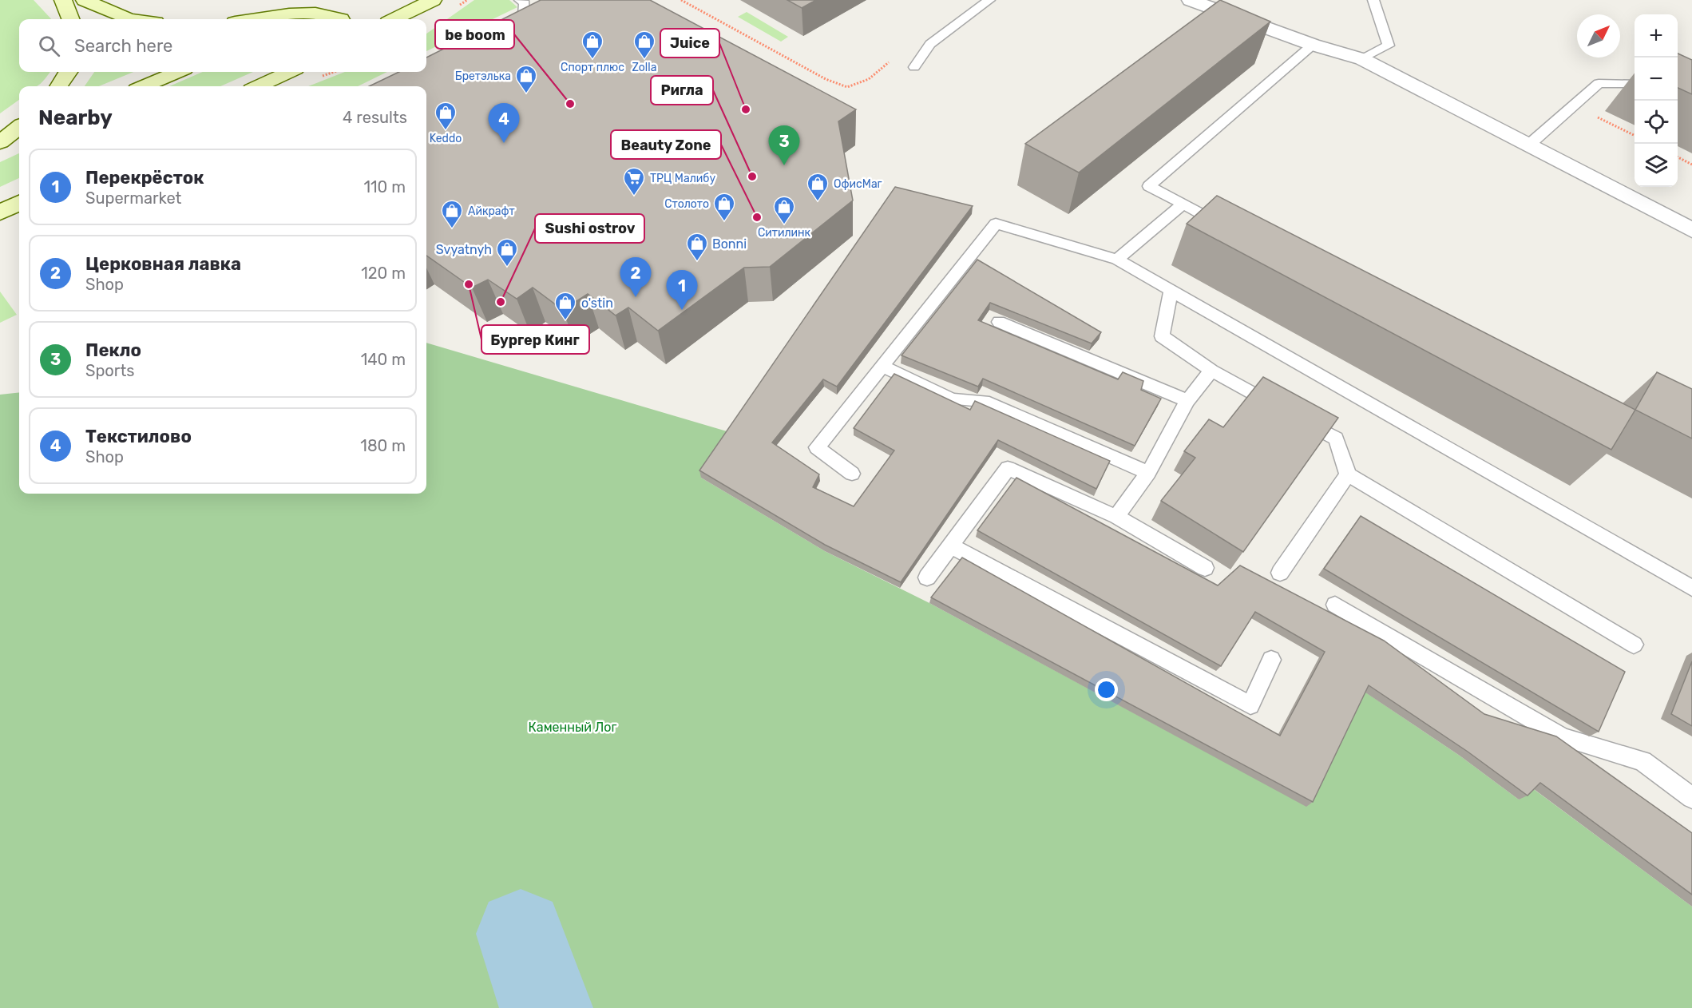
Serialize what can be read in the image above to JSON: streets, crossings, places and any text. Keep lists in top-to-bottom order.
{
  "parks": ["Каменный Лог"],
  "places": {
    "shop": [
      "Спорт плюс",
      "Zolla",
      "Бретэлька",
      "Keddo",
      "ОфисМаг",
      "Столото",
      "Ситилинк",
      "Айкрафт",
      "Bonni",
      "Svyatnyh",
      "o'stin"
    ],
    "other": [
      "be boom",
      "Juice",
      "Ригла",
      "Beauty Zone",
      "Бургер Кинг",
      "Sushi ostrov"
    ],
    "supermarket": ["ТРЦ Малибу"]
  },
  "north": "top right",
  "page": {
    "map_buttons": ["+", "−"],
    "search": "Search here",
    "heading": ["Nearby", "4 results"],
    "pins": [
      "4",
      "3",
      "2",
      "1"
    ],
    "list": [
      {
        "mark": "1",
        "name": "Перекрёсток",
        "note": "Supermarket",
        "value": "110 m"
      },
      {
        "mark": "2",
        "name": "Церковная лавка",
        "note": "Shop",
        "value": "120 m"
      },
      {
        "mark": "3",
        "name": "Пекло",
        "note": "Sports",
        "value": "140 m"
      },
      {
        "mark": "4",
        "name": "Текстилово",
        "note": "Shop",
        "value": "180 m"
      }
    ]
  }
}
